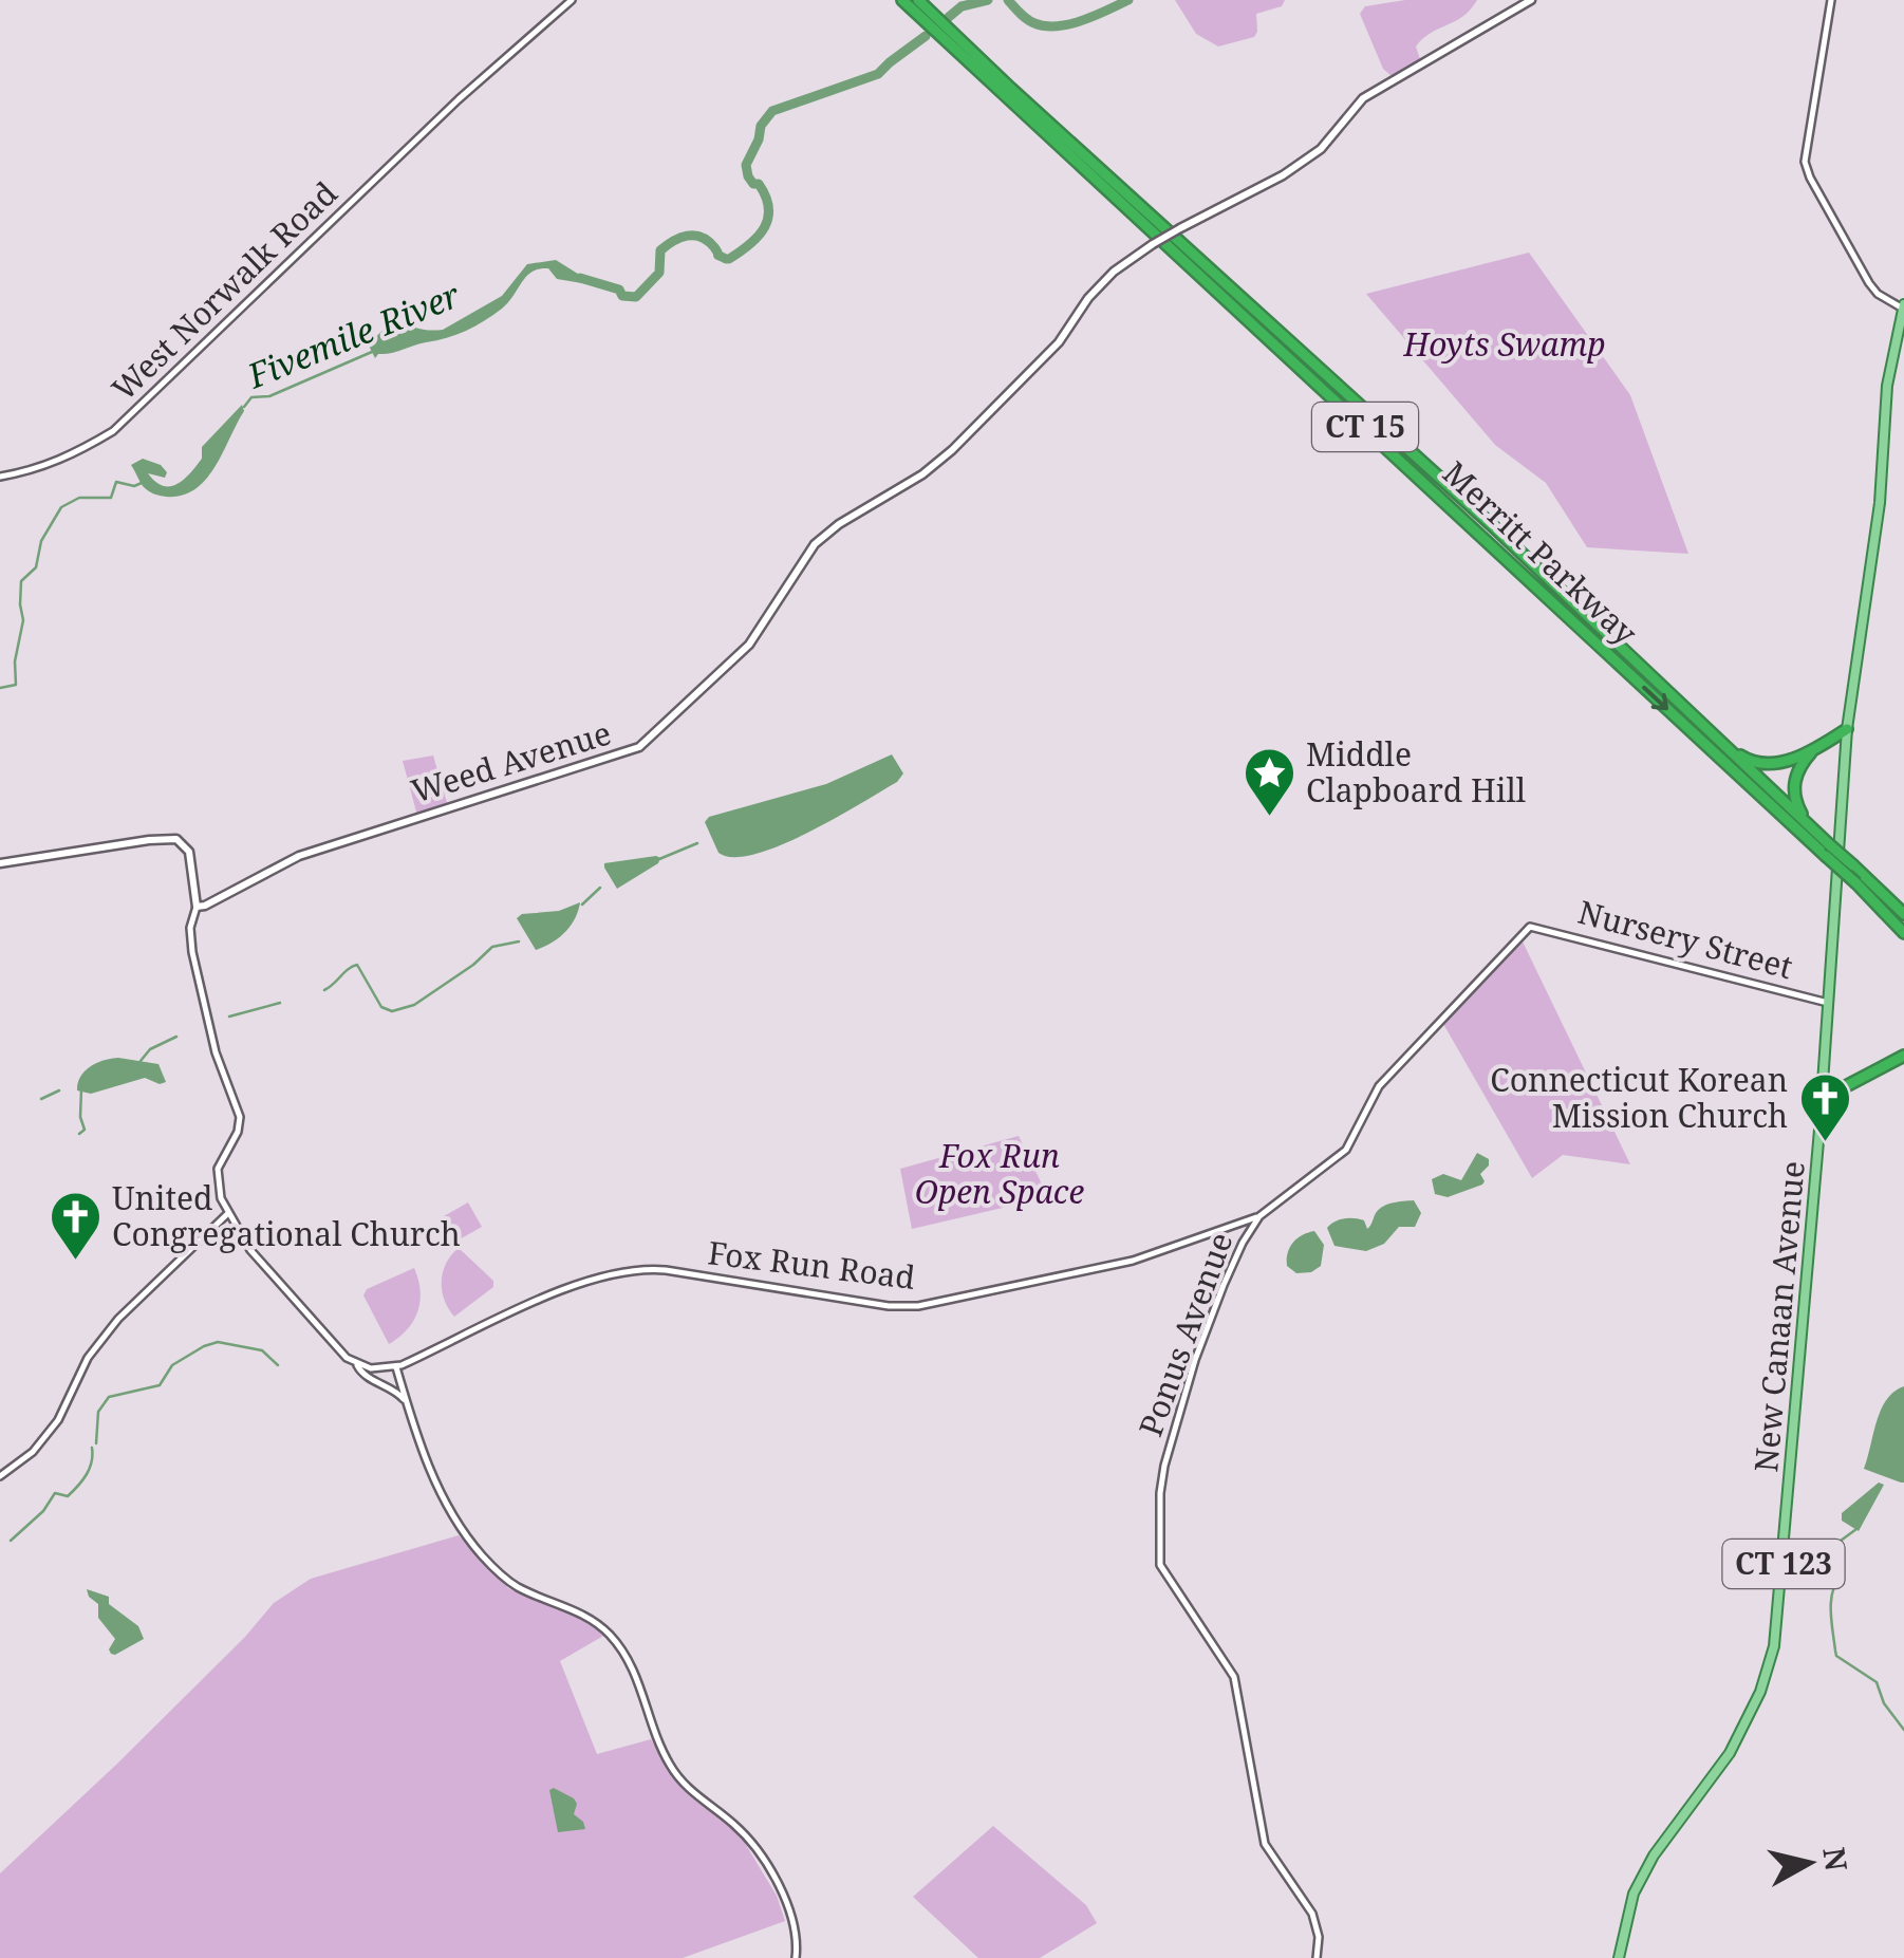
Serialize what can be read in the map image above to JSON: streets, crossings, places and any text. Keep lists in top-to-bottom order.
{
  "streets": {
    "highway": ["CT 15", "Merritt Parkway"],
    "main road": ["Weed Avenue", "New Canaan Avenue", "CT 123"],
    "street": [
      "West Norwalk Road",
      "Nursery Street",
      "Fox Run Road",
      "Ponus Avenue"
    ]
  },
  "crossings": [
    ["Nursery Street", "New Canaan Avenue"],
    ["Nursery Street", "Ponus Avenue"],
    ["Fox Run Road", "Ponus Avenue"]
  ],
  "water": ["Fivemile River"],
  "parks": ["Hoyts Swamp", "Fox Run Open Space"],
  "places": {
    "place": ["Middle Clapboard Hill"],
    "church": ["Connecticut Korean Mission Church", "United Congregational Church"]
  },
  "north": "right"
}
